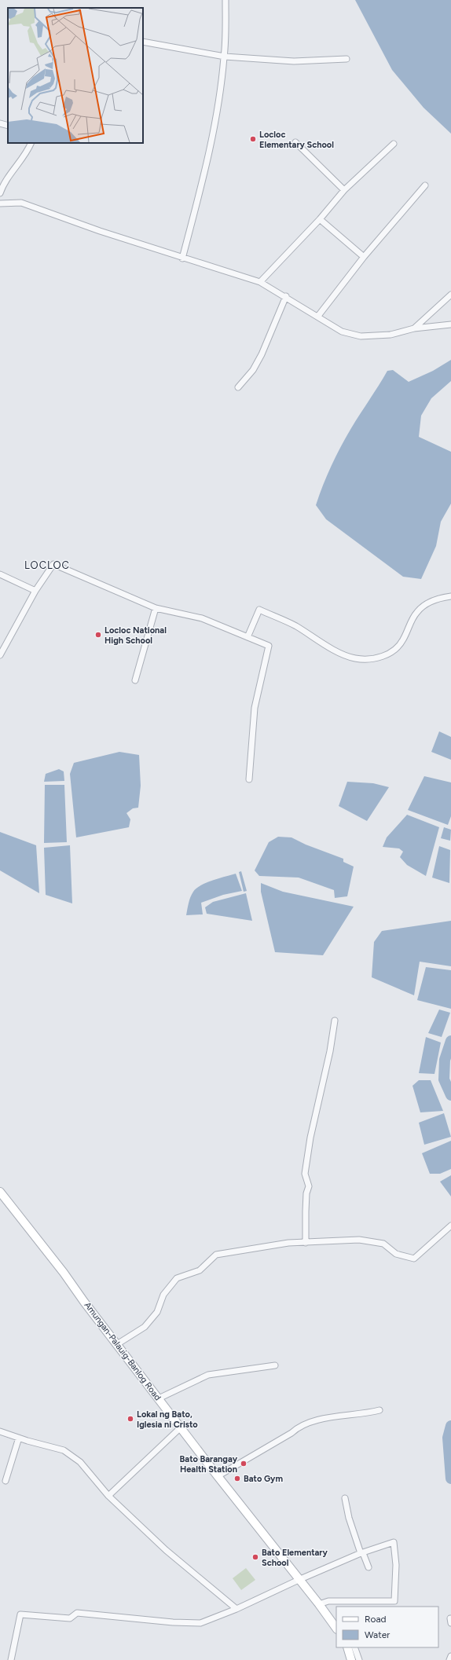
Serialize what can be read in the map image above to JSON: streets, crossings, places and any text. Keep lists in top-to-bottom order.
{
  "streets": {
    "main road": ["Amungan-Palauig-Banlog Road"]
  },
  "districts": ["LOCLOC"],
  "places": [
    "Locloc Elementary School",
    "Locloc National High School",
    "Lokal ng Bato, Iglesia ni Cristo",
    "Bato Barangay Health Station",
    "Bato Gym",
    "Bato Elementary School"
  ],
  "legend": ["Road", "Water"]
}
